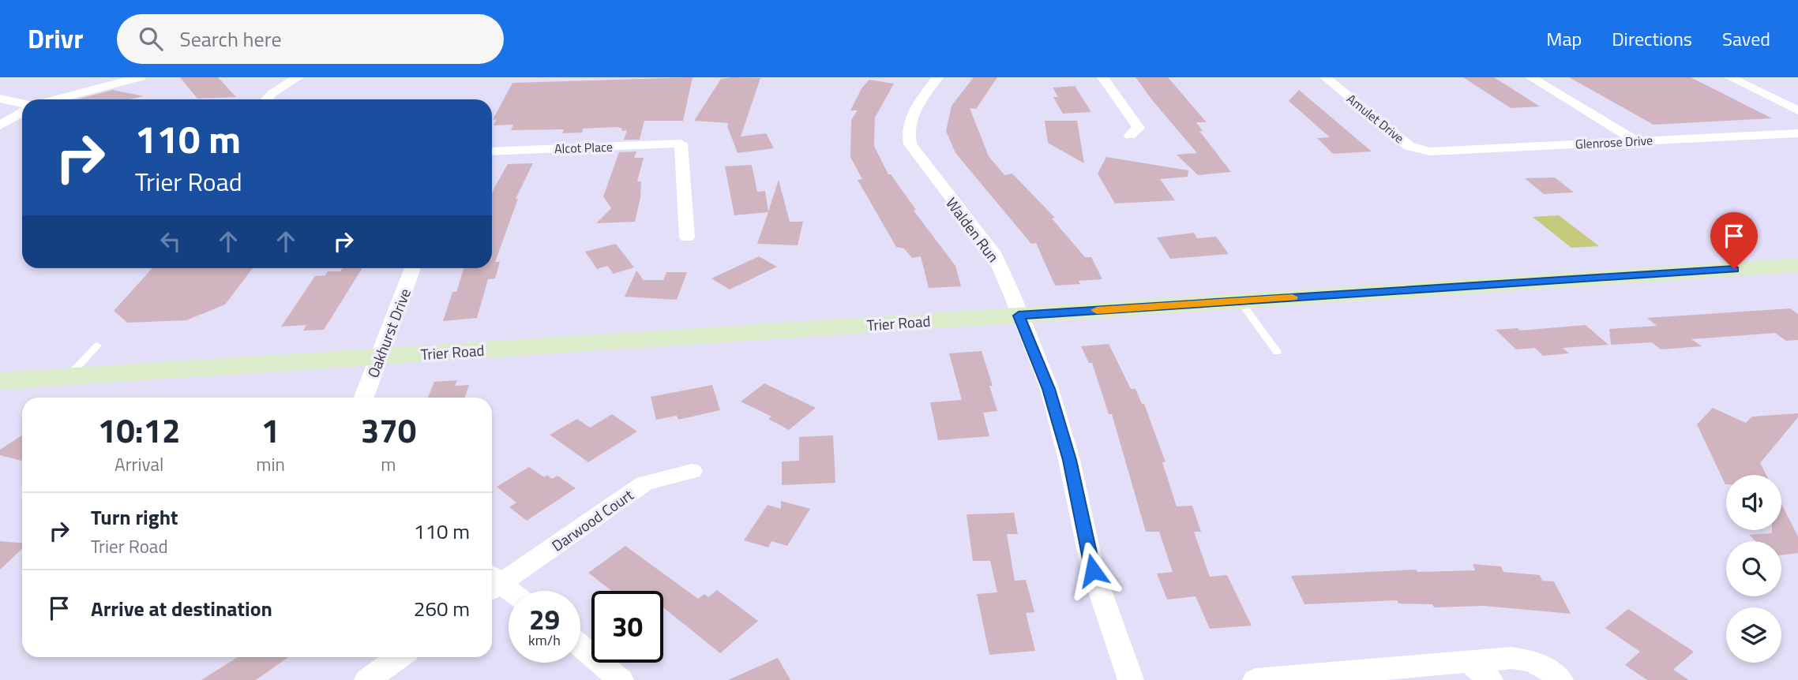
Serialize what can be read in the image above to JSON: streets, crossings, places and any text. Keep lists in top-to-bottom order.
{
  "streets": {
    "street": [
      "Amulet Drive",
      "Glenrose Drive",
      "Alcot Place",
      "Walden Run",
      "Trier Road",
      "Oakhurst Drive",
      "Darwood Court"
    ]
  },
  "crossings": [
    ["Amulet Drive", "Glenrose Drive"],
    ["Walden Run", "Trier Road"],
    ["Trier Road", "Oakhurst Drive"]
  ],
  "page": {
    "header": "Drivr",
    "search": "Search here",
    "nav": ["Map", "Directions", "Saved"],
    "turn": ["110 m", "Trier Road"],
    "eta": [
      "10:12",
      "Arrival",
      "1",
      "min",
      "370",
      "m"
    ],
    "list": [
      {
        "name": "Turn right",
        "note": "Trier Road",
        "value": "110 m"
      },
      {
        "name": "Arrive at destination",
        "value": "260 m"
      }
    ],
    "speed": "29 km/h",
    "limit": "30"
  }
}
